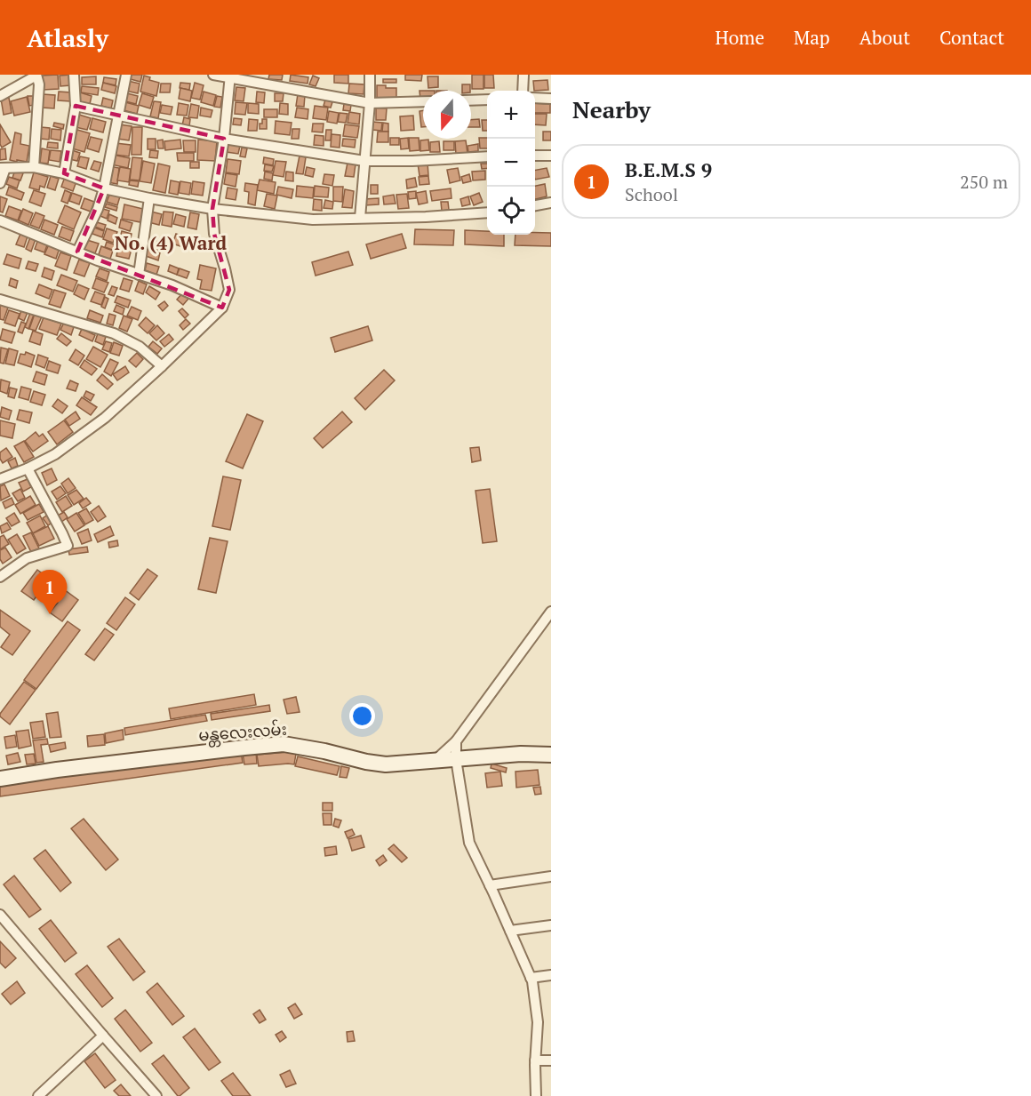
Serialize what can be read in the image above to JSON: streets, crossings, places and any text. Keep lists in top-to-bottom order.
{
  "streets": {
    "main road": ["မန္တလေးလမ်း"]
  },
  "districts": ["No. (4) Ward"],
  "north": "bottom",
  "page": {
    "header": "Atlasly",
    "nav": [
      "Home",
      "Map",
      "About",
      "Contact"
    ],
    "heading": "Nearby",
    "map_buttons": ["+", "−"],
    "list": [
      {
        "mark": "1",
        "name": "B.E.M.S 9",
        "note": "School",
        "value": "250 m"
      }
    ],
    "pins": "1"
  }
}
